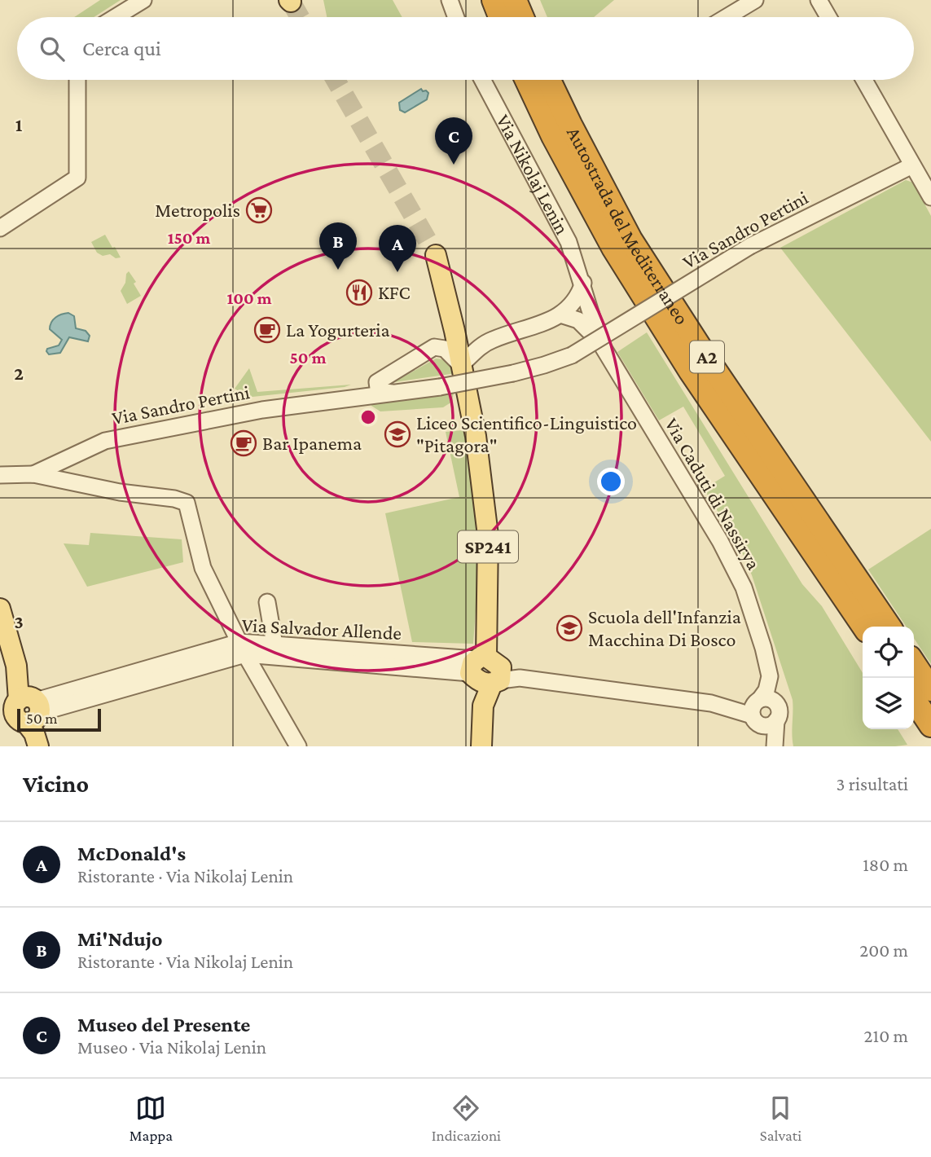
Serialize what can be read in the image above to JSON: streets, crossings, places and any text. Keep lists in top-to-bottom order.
{
  "streets": {
    "highway": ["Autostrada del Mediterraneo", "A2"],
    "main road": ["SP241"],
    "street": [
      "Via Nikolaj Lenin",
      "Via Sandro Pertini",
      "Via Caduti di Nassirya",
      "Via Salvador Allende"
    ]
  },
  "crossings": [
    ["Via Nikolaj Lenin", "Via Caduti di Nassirya"],
    ["Via Sandro Pertini", "SP241"],
    ["SP241", "Via Salvador Allende"]
  ],
  "places": {
    "supermarket": ["Metropolis"],
    "restaurant": ["KFC"],
    "cafe": ["La Yogurteria", "Bar Ipanema"],
    "school or university": ["Liceo Scientifico-Linguistico \"Pitagora\"", "Scuola dell'Infanzia Macchina Di Bosco"]
  },
  "scale_bar": "50 m",
  "page": {
    "search": "Cerca qui",
    "pins": ["C", "B", "A"],
    "scale": "50 m",
    "heading": ["Vicino", "3 risultati"],
    "list": [
      {
        "mark": "A",
        "name": "McDonald's",
        "note": "Ristorante · Via Nikolaj Lenin",
        "value": "180 m"
      },
      {
        "mark": "B",
        "name": "Mi'Ndujo",
        "note": "Ristorante · Via Nikolaj Lenin",
        "value": "200 m"
      },
      {
        "mark": "C",
        "name": "Museo del Presente",
        "note": "Museo · Via Nikolaj Lenin",
        "value": "210 m"
      }
    ],
    "nav": ["Mappa", "Indicazioni", "Salvati"]
  },
  "grid": {
    "rows": ["1", "2", "3"]
  },
  "rings": ["150 m", "100 m", "50 m"]
}
